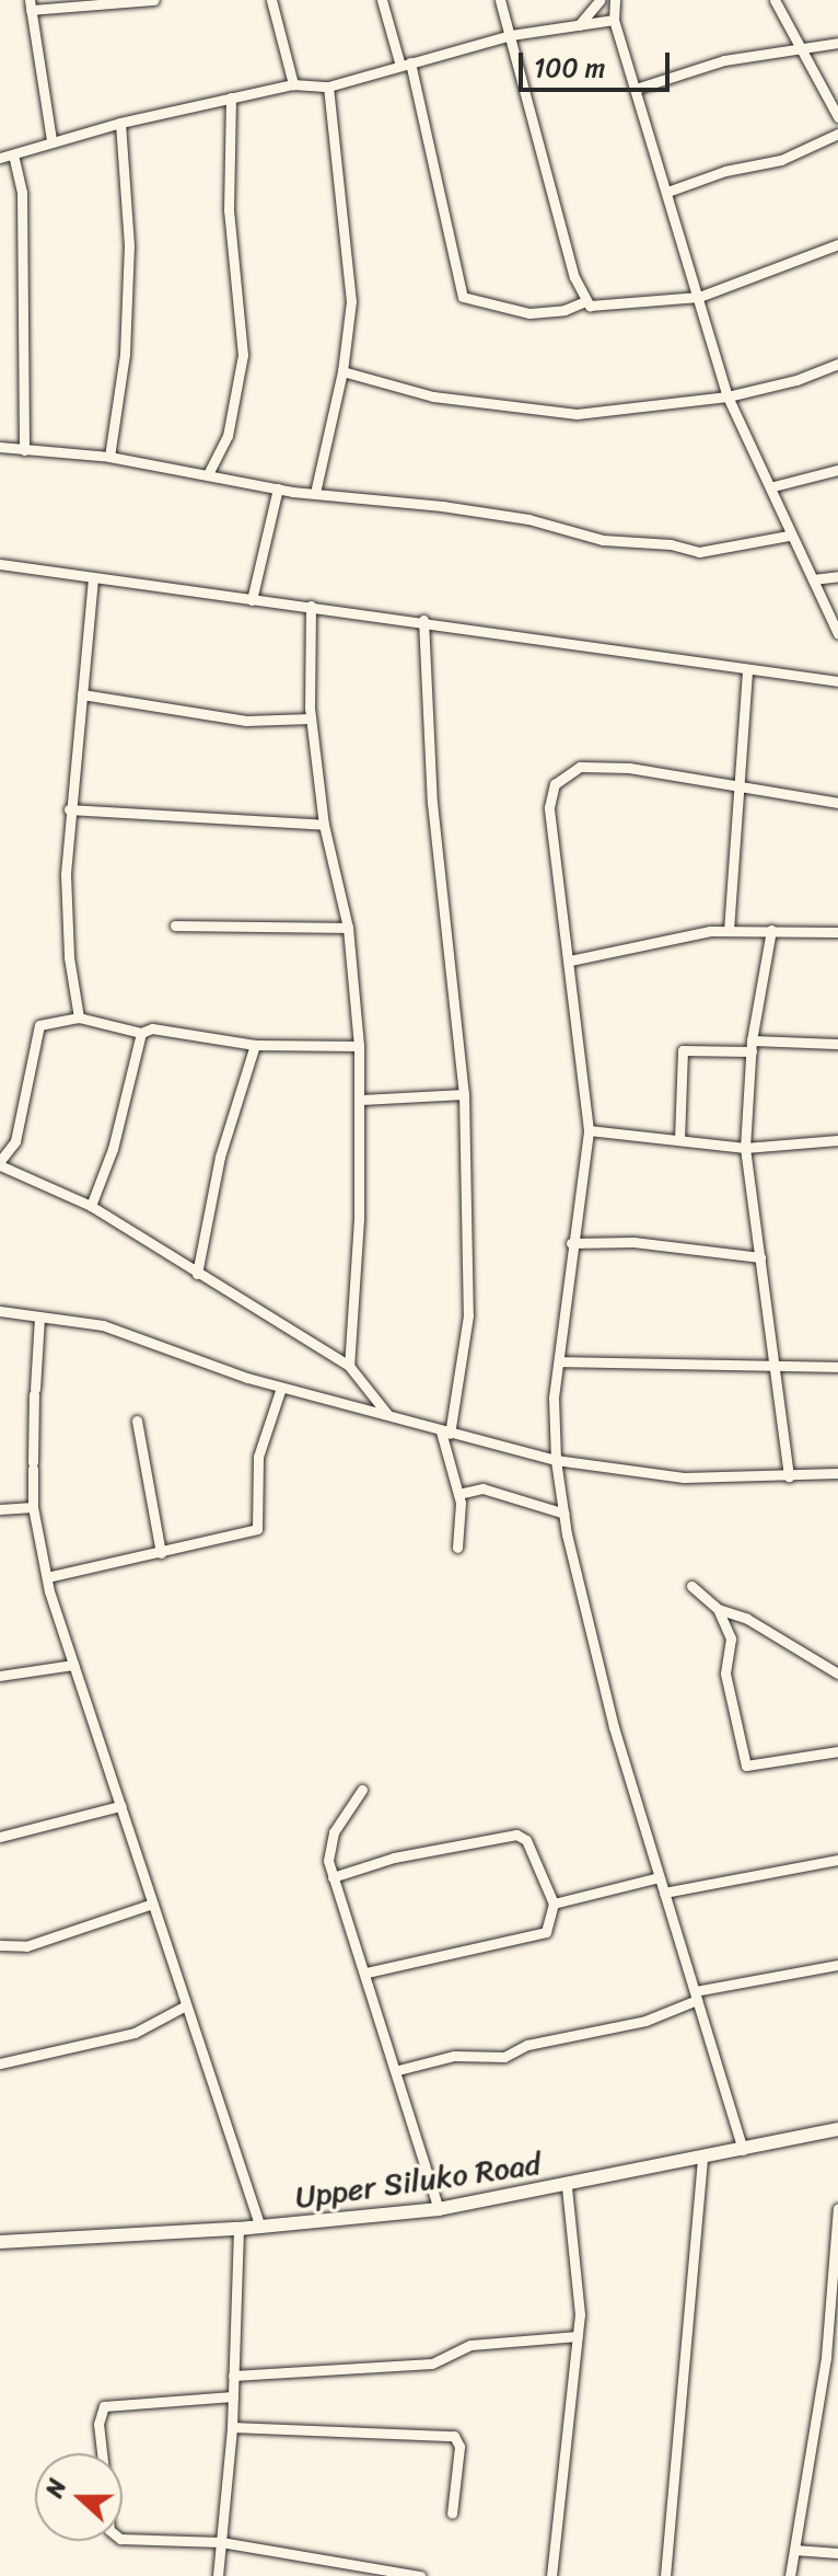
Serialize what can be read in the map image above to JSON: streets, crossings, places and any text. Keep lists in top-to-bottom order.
{
  "streets": {
    "main road": ["Upper Siluko Road"]
  },
  "scale_bar": "100 m",
  "north": "left"
}
